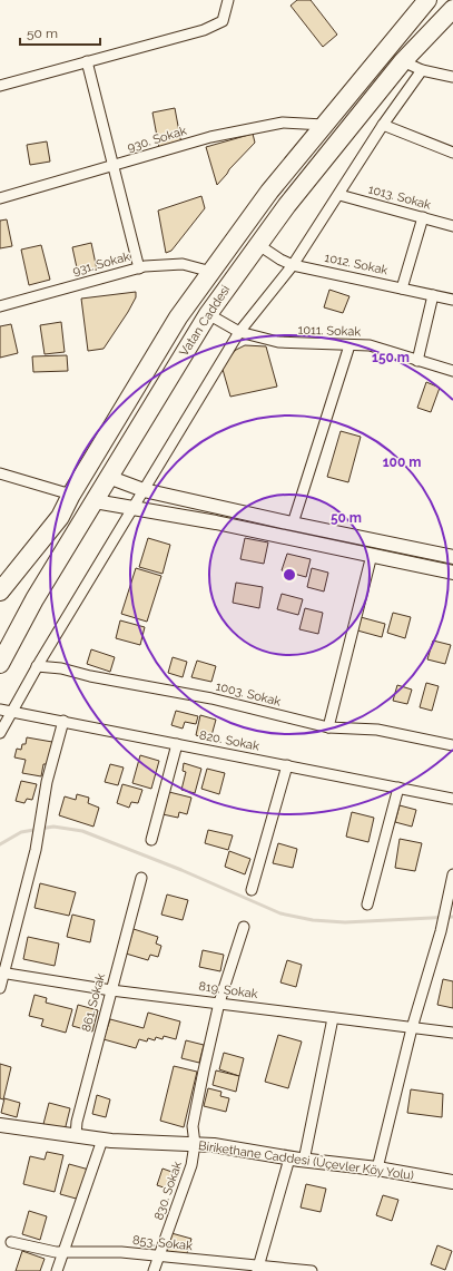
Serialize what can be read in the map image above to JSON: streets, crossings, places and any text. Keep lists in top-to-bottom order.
{
  "streets": {
    "highway": ["Vatan Caddesi"],
    "street": [
      "930. Sokak",
      "1013. Sokak",
      "931. Sokak",
      "1012. Sokak",
      "1011. Sokak",
      "1003. Sokak",
      "820. Sokak",
      "819. Sokak",
      "861. Sokak",
      "Birikethane Caddesi (Üçevler Köy Yolu)",
      "830. Sokak",
      "853. Sokak"
    ]
  },
  "crossings": [
    ["930. Sokak", "Vatan Caddesi"],
    ["931. Sokak", "Vatan Caddesi"],
    ["1012. Sokak", "Vatan Caddesi"],
    ["Vatan Caddesi", "1011. Sokak"],
    ["819. Sokak", "861. Sokak"],
    ["819. Sokak", "830. Sokak"],
    ["861. Sokak", "Birikethane Caddesi (Üçevler Köy Yolu)"],
    ["Birikethane Caddesi (Üçevler Köy Yolu)", "830. Sokak"],
    ["830. Sokak", "853. Sokak"]
  ],
  "scale_bar": "50 m",
  "rings": ["150 m", "100 m", "50 m"]
}
